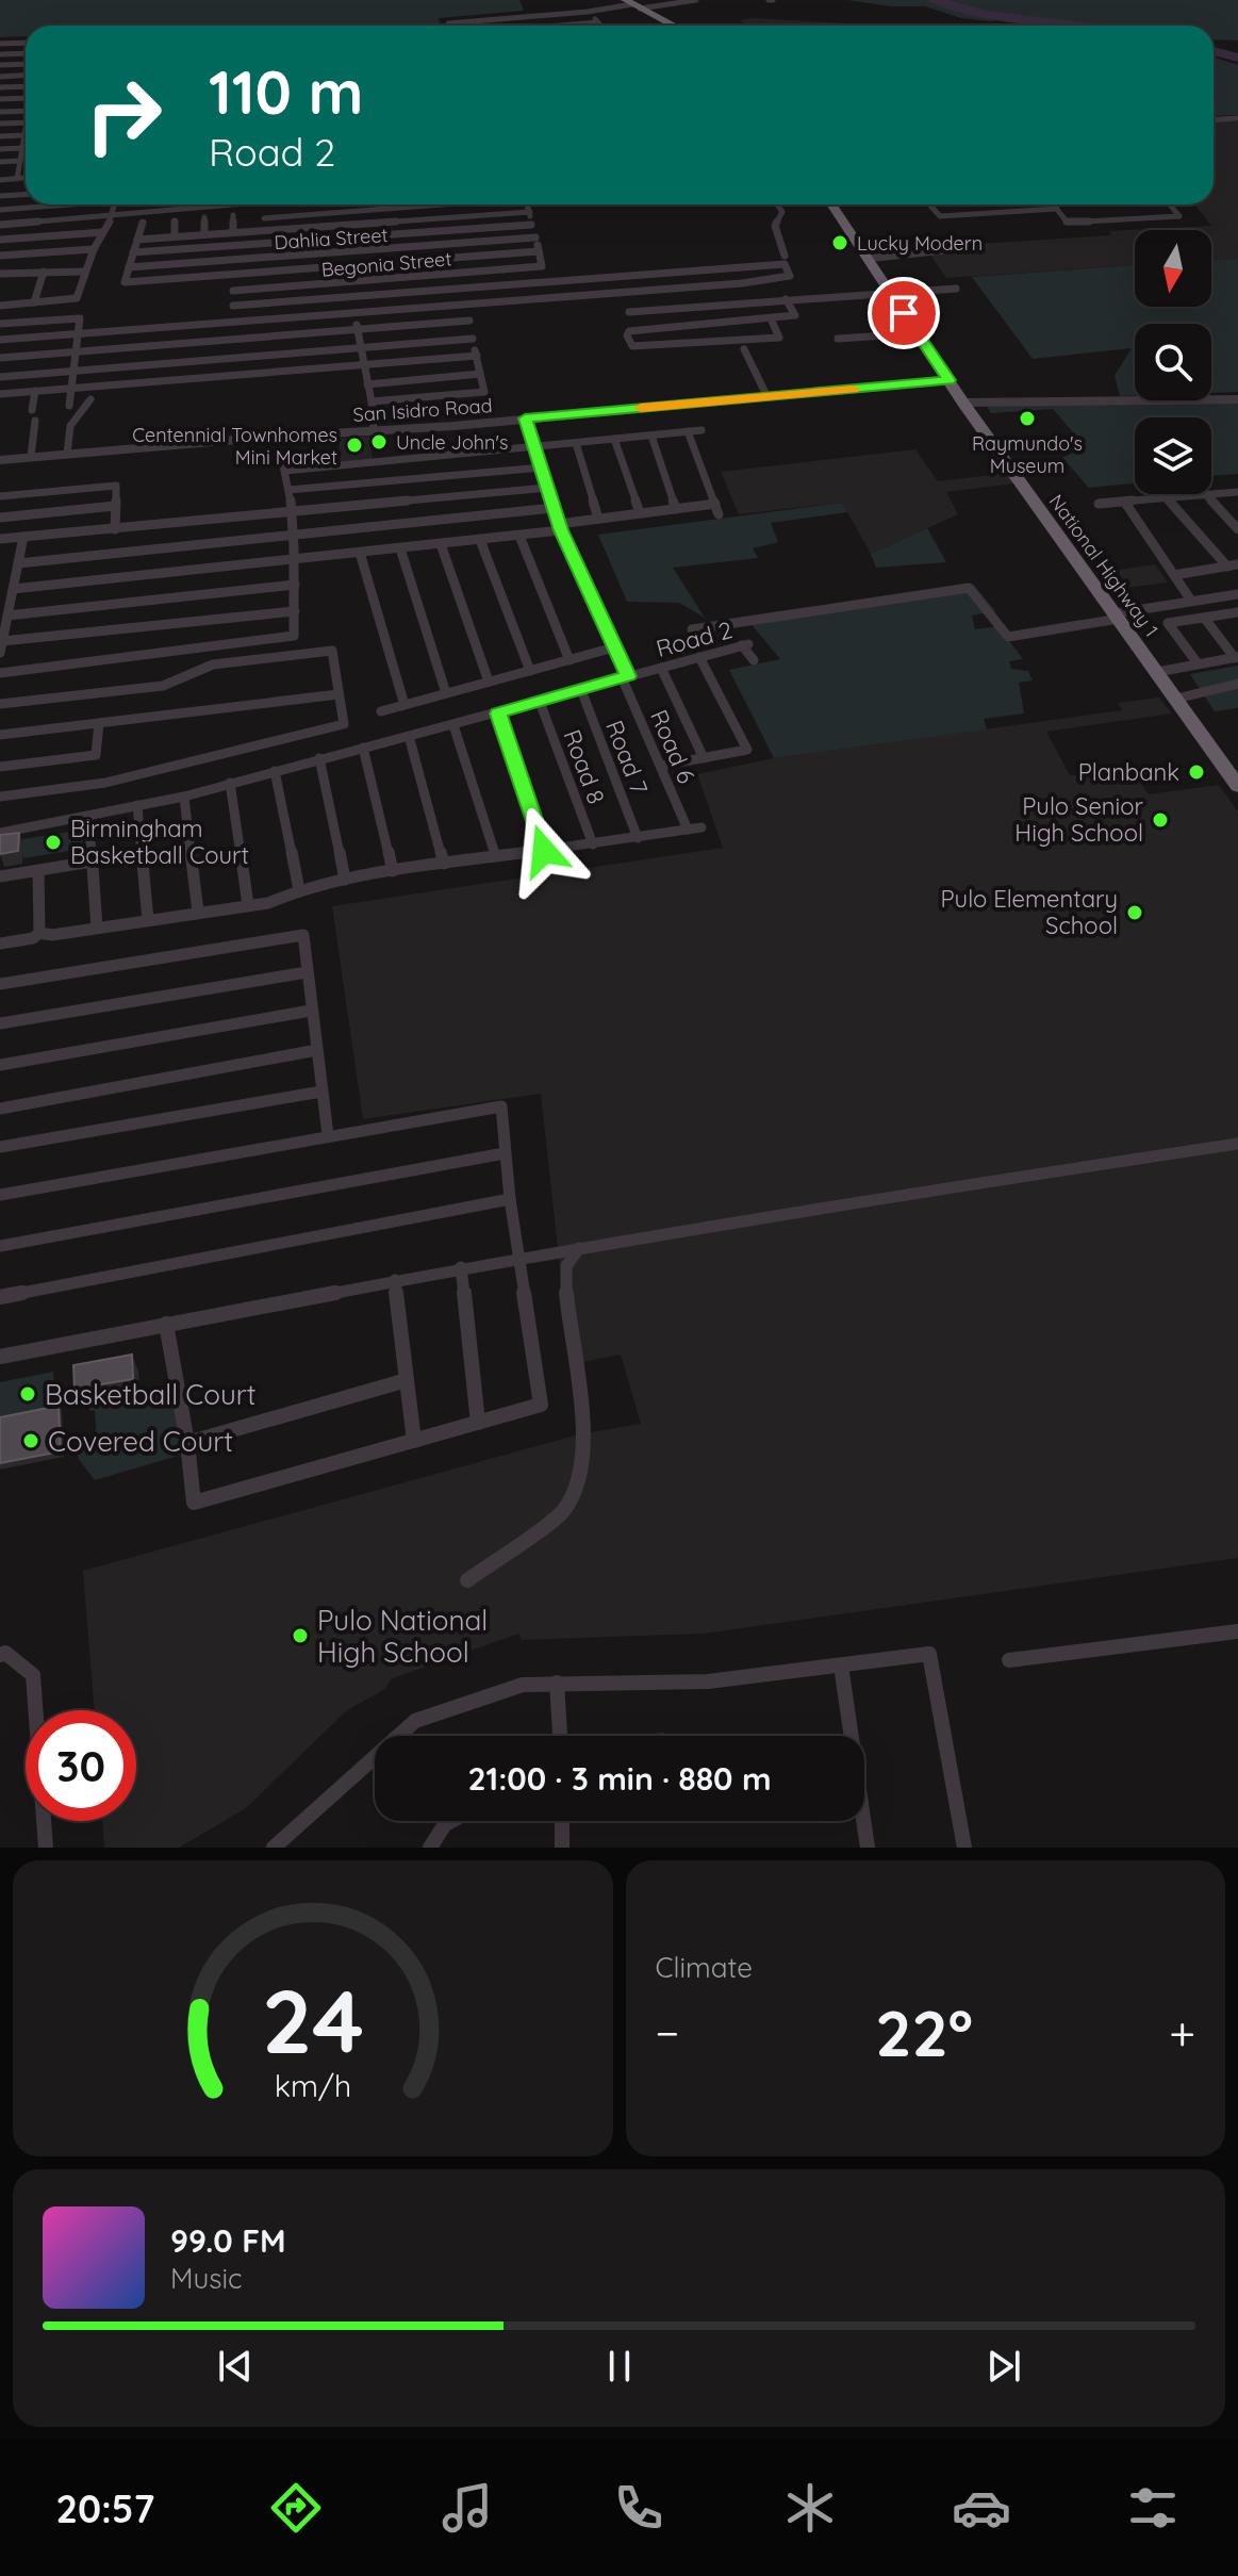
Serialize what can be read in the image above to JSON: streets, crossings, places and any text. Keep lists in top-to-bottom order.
{
  "streets": {
    "highway": ["National Highway 1"],
    "street": [
      "Dahlia Street",
      "Begonia Street",
      "San Isidro Road",
      "Road 2",
      "Road 6",
      "Road 7",
      "Road 8"
    ]
  },
  "crossings": [
    ["San Isidro Road", "National Highway 1"],
    ["San Isidro Road", "Road 6"],
    ["Road 2", "Road 6"],
    ["Road 2", "Road 7"],
    ["Road 2", "Road 8"]
  ],
  "places": [
    "Lucky Modern",
    "Raymundo's Museum",
    "Uncle John's",
    "Centennial Townhomes Mini Market",
    "Planbank",
    "Pulo Senior High School",
    "Birmingham Basketball Court",
    "Pulo Elementary School",
    "Basketball Court",
    "Covered Court",
    "Pulo National High School"
  ],
  "north": "bottom",
  "page": {
    "turn": ["110 m", "Road 2"],
    "limit": "30",
    "trip": "21:00 · 3 min · 880 m",
    "tile": "Climate",
    "heat": ["−", "22°", "+"],
    "song": ["99.0 FM", "Music"],
    "tabs": "20:57",
    "gauge": ["24", "km/h"]
  }
}
